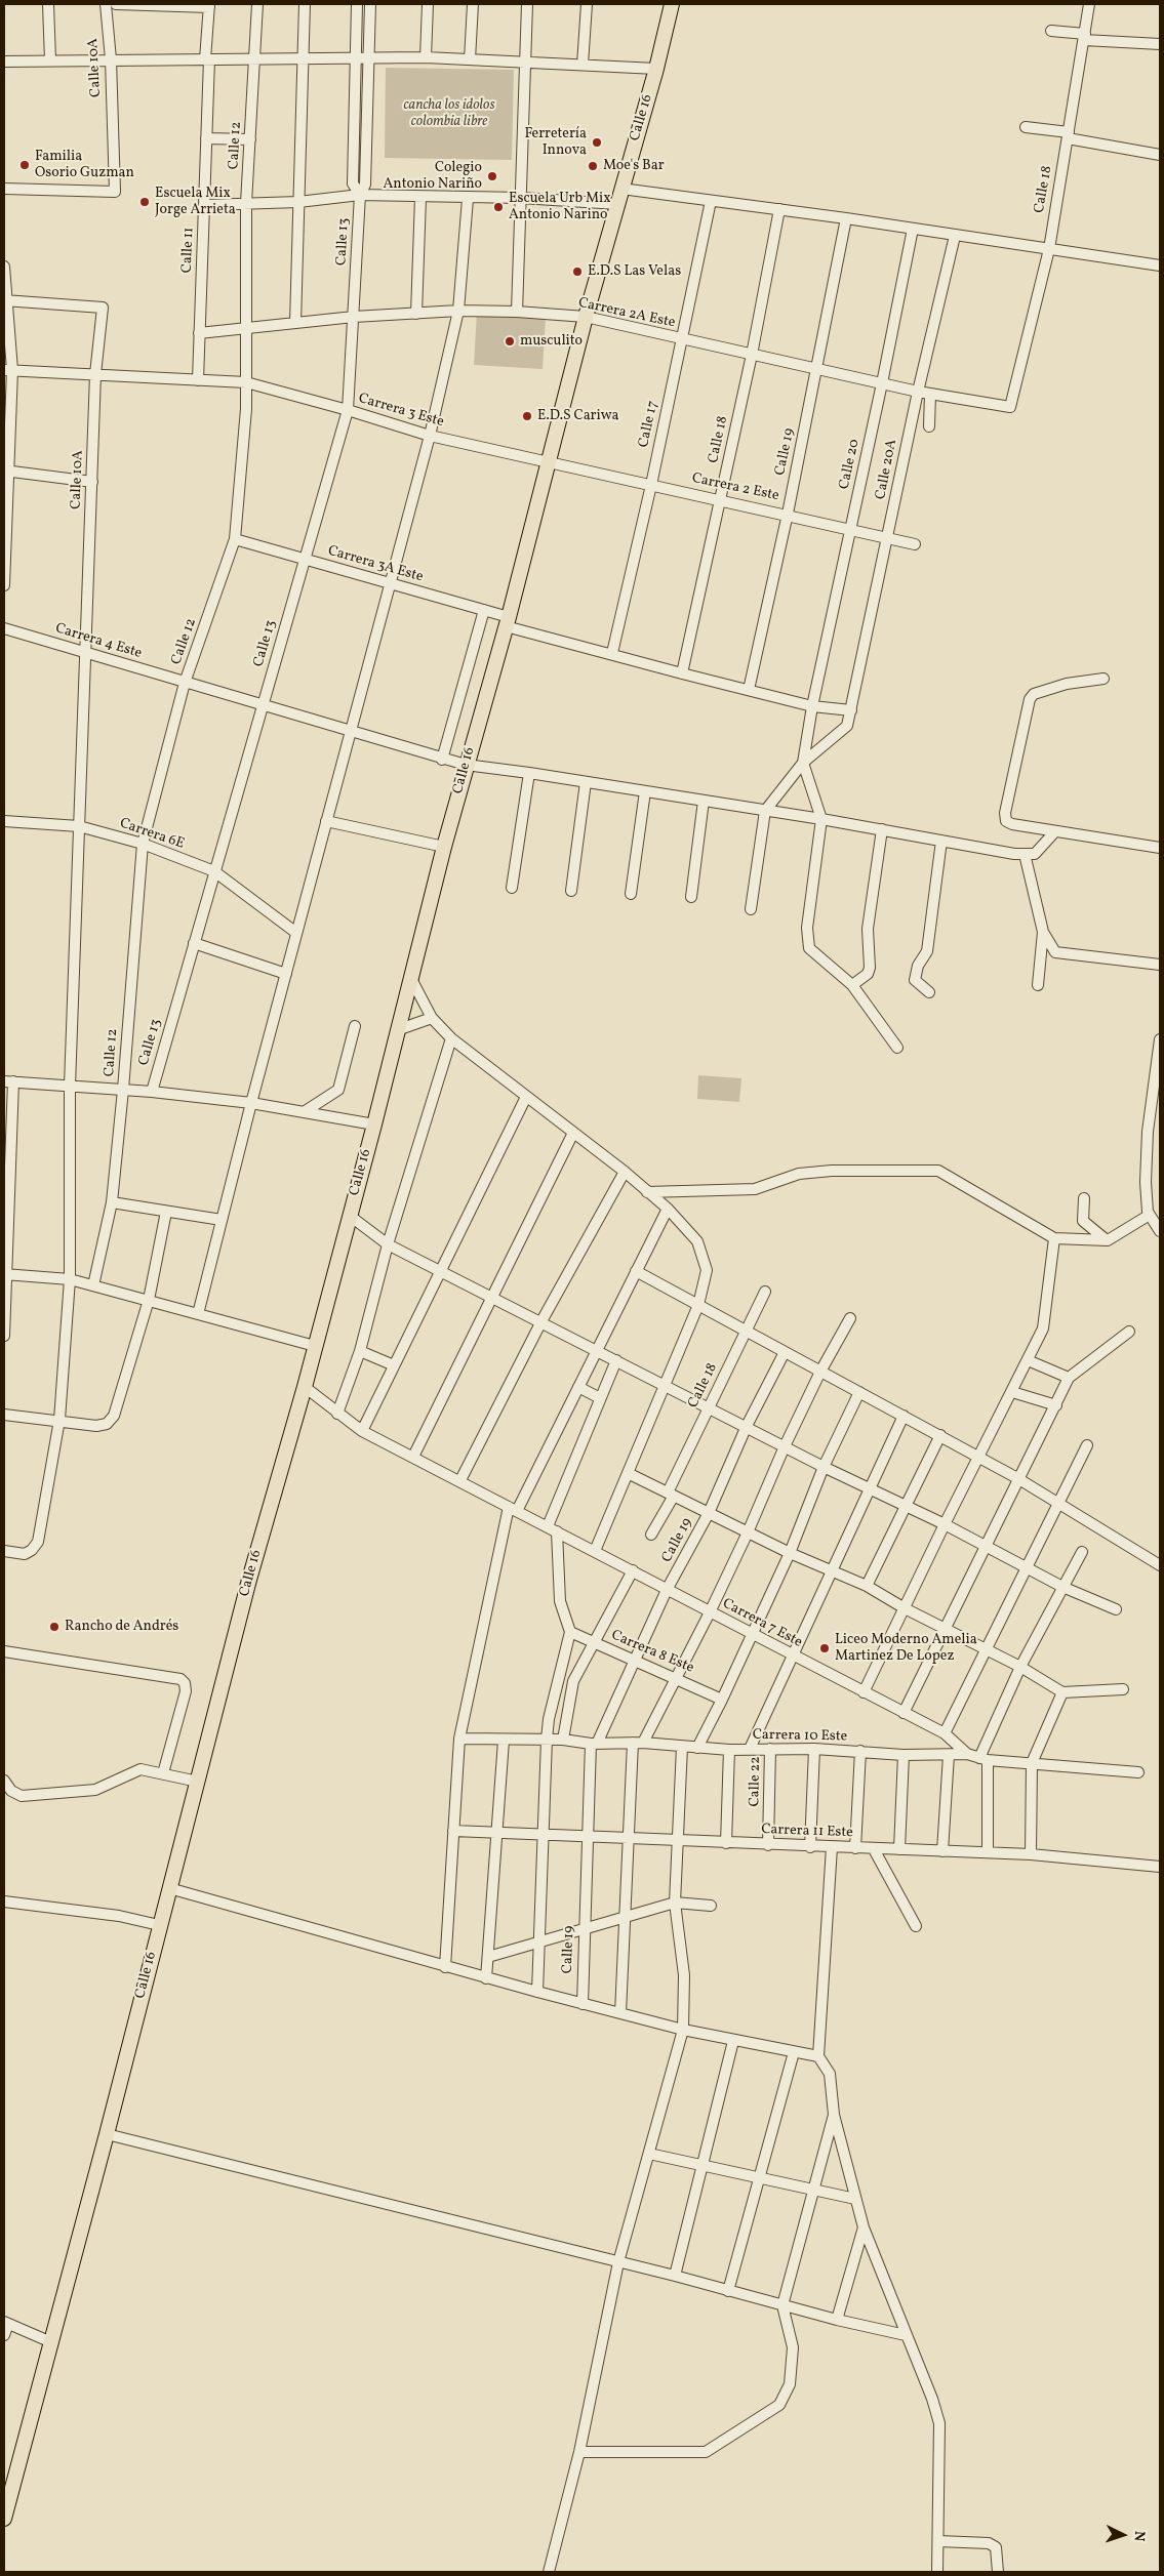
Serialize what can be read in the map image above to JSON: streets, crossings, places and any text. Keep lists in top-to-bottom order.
{
  "streets": {
    "highway": ["Calle 16"],
    "street": [
      "Calle 10A",
      "Calle 12",
      "Calle 18",
      "Calle 13",
      "Calle 11",
      "Carrera 2A Este",
      "Carrera 3 Este",
      "Calle 17",
      "Calle 19",
      "Calle 20",
      "Calle 20A",
      "Carrera 2 Este",
      "Carrera 3A Este",
      "Carrera 4 Este",
      "Carrera 6E",
      "Carrera 7 Este",
      "Carrera 8 Este",
      "Carrera 10 Este",
      "Calle 22",
      "Carrera 11 Este"
    ]
  },
  "crossings": [
    ["Calle 10A", "Carrera 3 Este"],
    ["Calle 10A", "Carrera 4 Este"],
    ["Calle 10A", "Carrera 6E"],
    ["Calle 16", "Carrera 2A Este"],
    ["Calle 16", "Carrera 3 Este"],
    ["Calle 16", "Carrera 2 Este"],
    ["Calle 16", "Carrera 3A Este"],
    ["Calle 16", "Carrera 4 Este"],
    ["Calle 16", "Carrera 7 Este"],
    ["Calle 12", "Carrera 2A Este"],
    ["Calle 12", "Carrera 3 Este"],
    ["Calle 12", "Carrera 3A Este"],
    ["Calle 12", "Carrera 4 Este"],
    ["Calle 12", "Carrera 6E"],
    ["Calle 18", "Carrera 2A Este"],
    ["Calle 18", "Carrera 2 Este"],
    ["Calle 18", "Carrera 3A Este"],
    ["Calle 13", "Carrera 2A Este"],
    ["Calle 13", "Carrera 3 Este"],
    ["Calle 13", "Carrera 3A Este"],
    ["Calle 13", "Carrera 4 Este"],
    ["Calle 13", "Carrera 6E"],
    ["Calle 11", "Carrera 2A Este"],
    ["Calle 11", "Carrera 3 Este"],
    ["Carrera 2A Este", "Calle 17"],
    ["Carrera 2A Este", "Calle 19"],
    ["Carrera 2A Este", "Calle 20"],
    ["Carrera 2A Este", "Calle 20A"],
    ["Carrera 3 Este", "Carrera 2 Este"],
    ["Calle 17", "Carrera 2 Este"],
    ["Calle 17", "Carrera 3A Este"],
    ["Calle 19", "Carrera 2 Este"],
    ["Calle 19", "Carrera 3A Este"],
    ["Calle 19", "Carrera 7 Este"],
    ["Calle 19", "Carrera 8 Este"],
    ["Calle 19", "Carrera 10 Este"],
    ["Calle 19", "Carrera 11 Este"],
    ["Calle 20", "Calle 20A"],
    ["Calle 20", "Carrera 2 Este"],
    ["Calle 20", "Carrera 3A Este"],
    ["Calle 20A", "Carrera 2 Este"],
    ["Calle 20A", "Carrera 3A Este"],
    ["Calle 20A", "Carrera 4 Este"],
    ["Carrera 7 Este", "Carrera 10 Este"],
    ["Carrera 10 Este", "Calle 22"],
    ["Calle 22", "Carrera 11 Este"]
  ],
  "parks": ["cancha los idolos colombia libre"],
  "places": [
    "Ferretería Innova",
    "Familia Osorio Guzman",
    "Moe's Bar",
    "Colegio Antonio Nariño",
    "Escuela Mix Jorge Arrieta",
    "Escuela Urb Mix Antonio Narino",
    "E.D.S Las Velas",
    "musculito",
    "E.D.S Cariwa",
    "Rancho de Andrés",
    "Liceo Moderno Amelia Martinez De Lopez"
  ],
  "north": "right"
}
